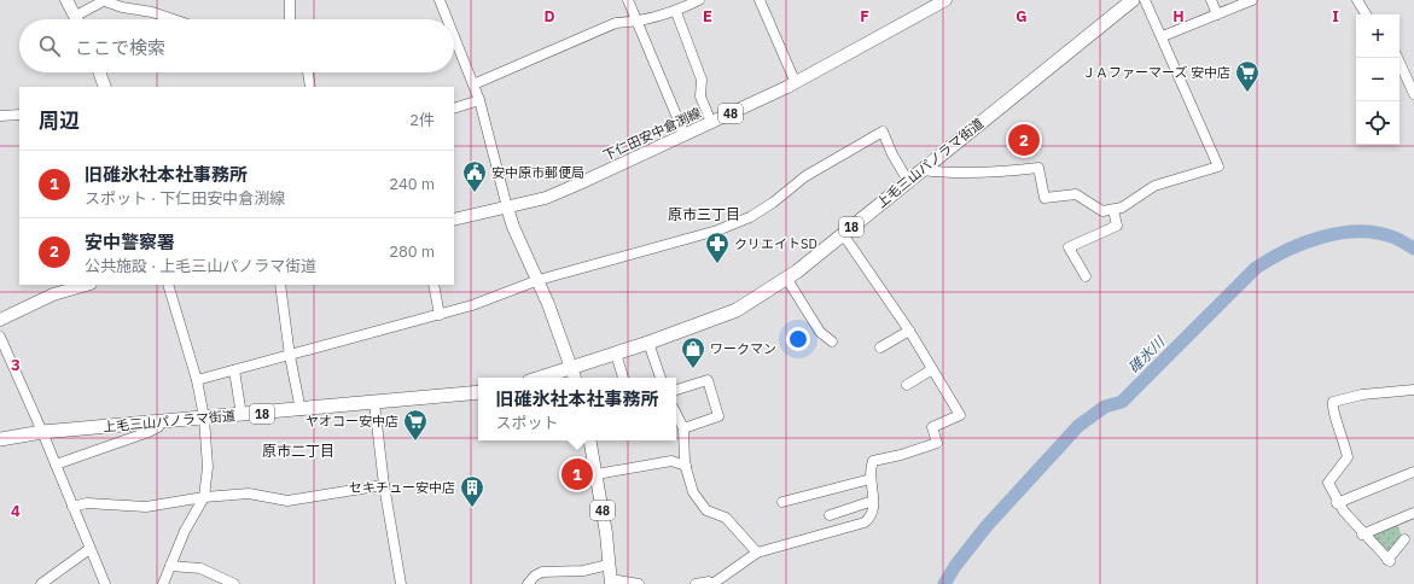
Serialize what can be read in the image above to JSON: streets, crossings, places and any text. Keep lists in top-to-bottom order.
{
  "streets": {
    "highway": ["上毛三山パノラマ街道", "18"],
    "main road": ["48", "下仁田安中倉渕線"]
  },
  "districts": ["原市三丁目", "原市二丁目"],
  "water": ["碓氷川"],
  "places": {
    "supermarket": ["ＪＡファーマーズ 安中店", "ヤオコー安中店"],
    "public building": ["安中原市郵便局"],
    "pharmacy": ["クリエイトSD"],
    "shop": ["ワークマン"],
    "building": ["セキチュー安中店"]
  },
  "page": {
    "map_buttons": ["+", "−"],
    "search": "ここで検索",
    "heading": ["周辺", "2件"],
    "pins": ["2", "1"],
    "list": [
      {
        "mark": "1",
        "name": "旧碓氷社本社事務所",
        "note": "スポット · 下仁田安中倉渕線",
        "value": "240 m"
      },
      {
        "mark": "2",
        "name": "安中警察署",
        "note": "公共施設 · 上毛三山パノラマ街道",
        "value": "280 m"
      }
    ],
    "popup": ["旧碓氷社本社事務所", "スポット"]
  },
  "grid": {
    "columns": [
      "D",
      "E",
      "F",
      "G",
      "H",
      "I"
    ],
    "rows": ["3", "4"]
  }
}
